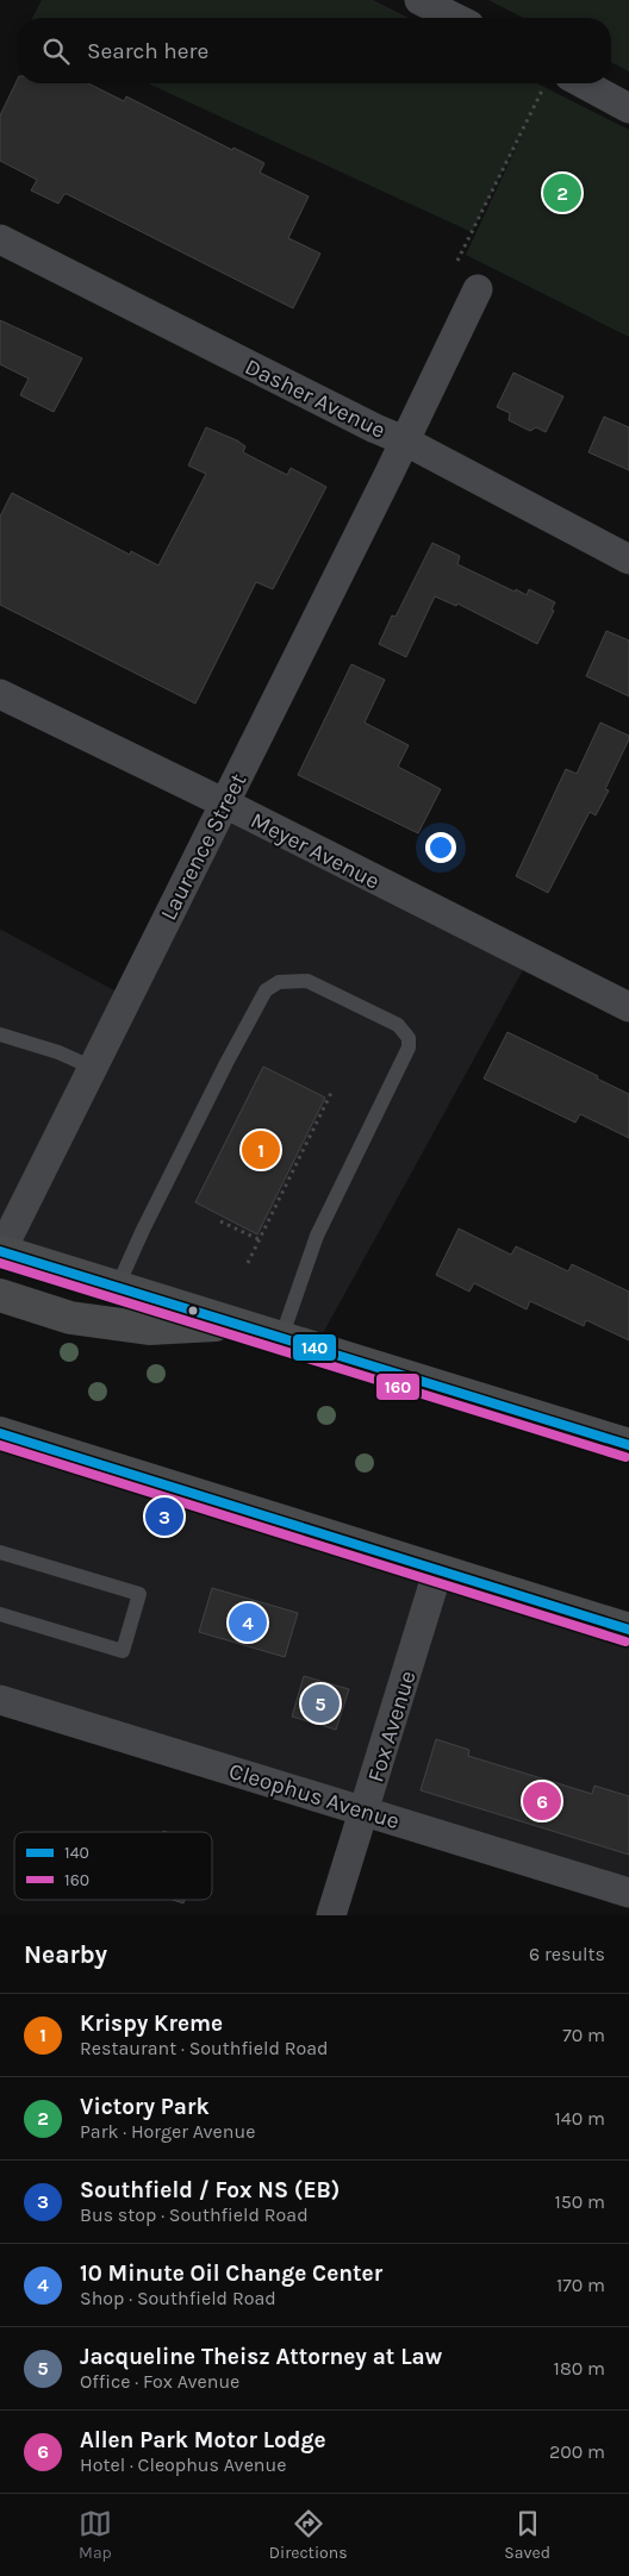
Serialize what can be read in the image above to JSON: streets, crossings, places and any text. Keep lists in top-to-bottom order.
{
  "streets": {
    "street": [
      "Dasher Avenue",
      "Laurence Street",
      "Meyer Avenue",
      "Fox Avenue",
      "Cleophus Avenue"
    ]
  },
  "crossings": [
    ["Dasher Avenue", "Laurence Street"],
    ["Laurence Street", "Meyer Avenue"],
    ["Fox Avenue", "Cleophus Avenue"]
  ],
  "lines": ["transit line 140", "transit line 160"],
  "legend": ["140", "160"],
  "page": {
    "search": "Search here",
    "pins": [
      "2",
      "1",
      "3",
      "4",
      "5",
      "6"
    ],
    "heading": ["Nearby", "6 results"],
    "list": [
      {
        "mark": "1",
        "name": "Krispy Kreme",
        "note": "Restaurant · Southfield Road",
        "value": "70 m"
      },
      {
        "mark": "2",
        "name": "Victory Park",
        "note": "Park · Horger Avenue",
        "value": "140 m"
      },
      {
        "mark": "3",
        "name": "Southfield / Fox NS (EB)",
        "note": "Bus stop · Southfield Road",
        "value": "150 m"
      },
      {
        "mark": "4",
        "name": "10 Minute Oil Change Center",
        "note": "Shop · Southfield Road",
        "value": "170 m"
      },
      {
        "mark": "5",
        "name": "Jacqueline Theisz Attorney at Law",
        "note": "Office · Fox Avenue",
        "value": "180 m"
      },
      {
        "mark": "6",
        "name": "Allen Park Motor Lodge",
        "note": "Hotel · Cleophus Avenue",
        "value": "200 m"
      }
    ],
    "nav": ["Map", "Directions", "Saved"]
  }
}
